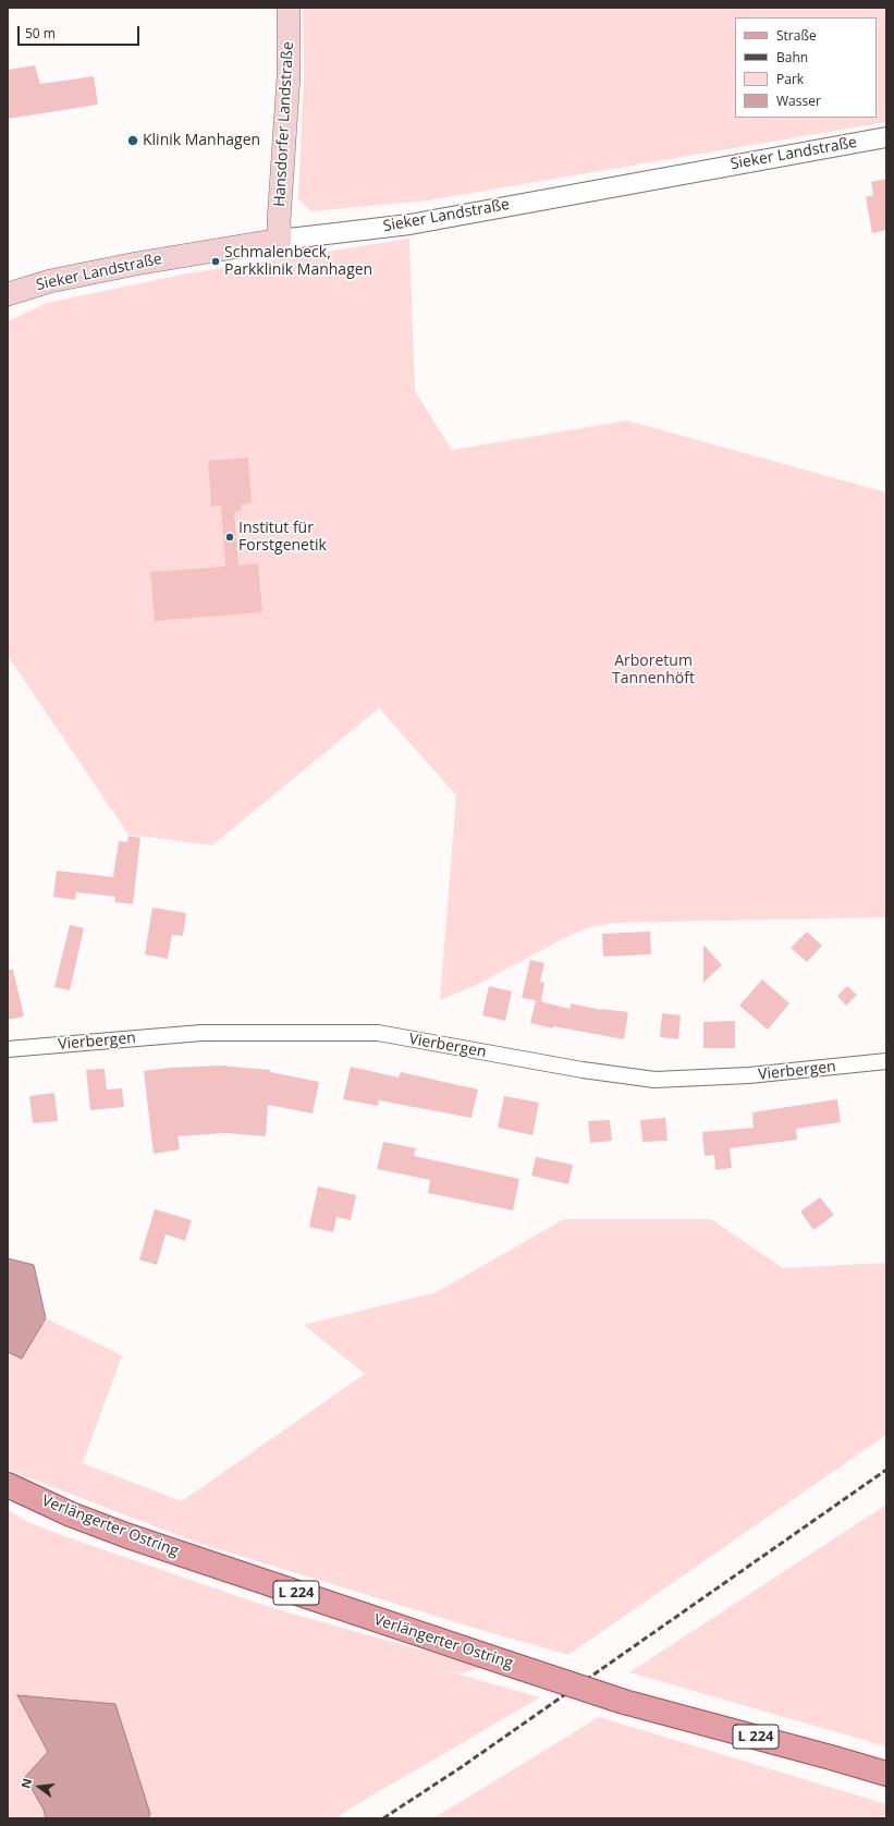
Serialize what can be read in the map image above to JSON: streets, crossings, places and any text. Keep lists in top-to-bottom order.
{
  "streets": {
    "main road": [
      "Hansdorfer Landstraße",
      "Sieker Landstraße",
      "Verlängerter Ostring",
      "L 224"
    ],
    "street": ["Vierbergen"]
  },
  "crossings": [
    ["Hansdorfer Landstraße", "Sieker Landstraße"]
  ],
  "parks": ["Arboretum Tannenhöft"],
  "places": ["Klinik Manhagen", "Schmalenbeck, Parkklinik Manhagen", "Institut für Forstgenetik"],
  "legend": [
    "Straße",
    "Bahn",
    "Park",
    "Wasser"
  ],
  "scale_bar": "50 m",
  "north": "left"
}
